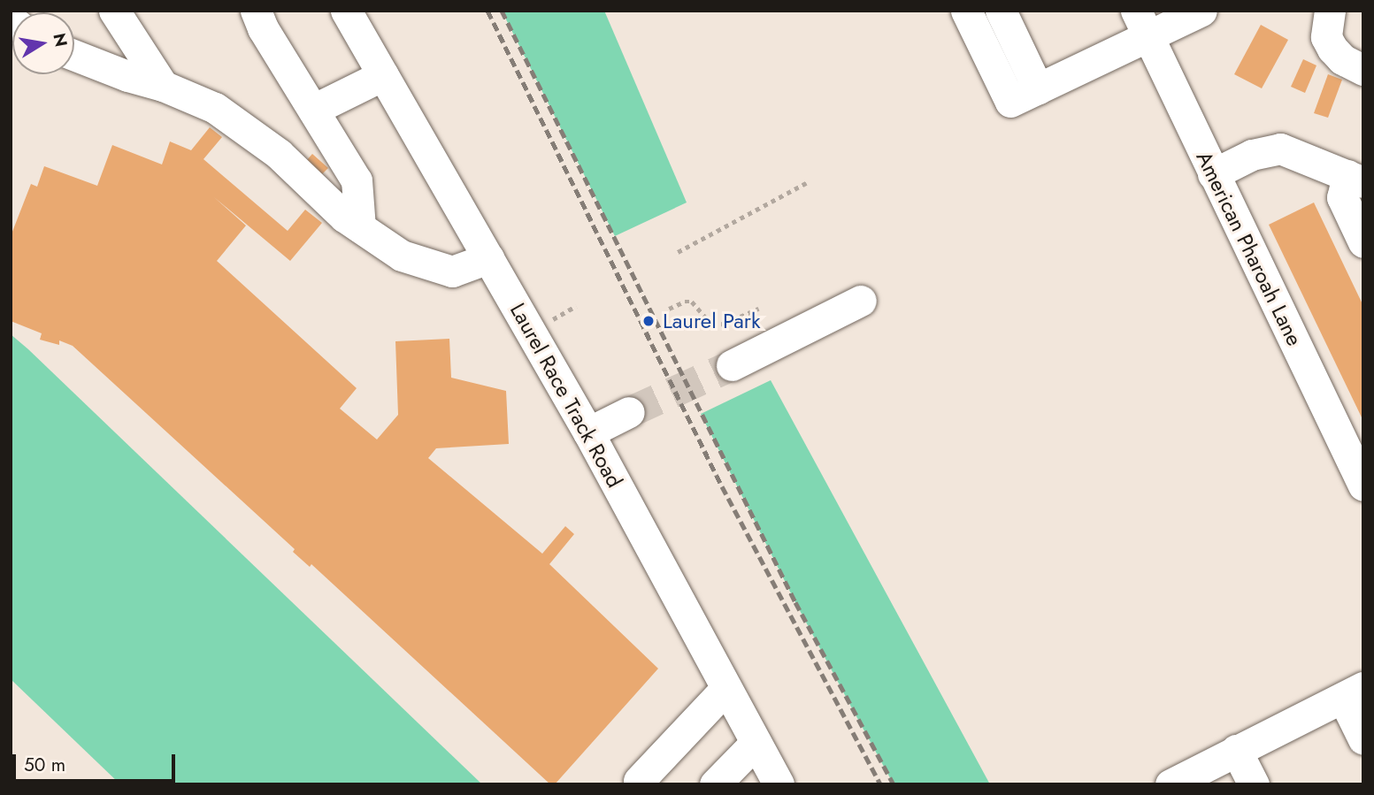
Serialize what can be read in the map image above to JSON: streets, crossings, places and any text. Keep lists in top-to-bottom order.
{
  "streets": {
    "street": ["American Pharoah Lane", "Laurel Race Track Road"]
  },
  "places": ["Laurel Park"],
  "scale_bar": "50 m",
  "north": "right"
}
